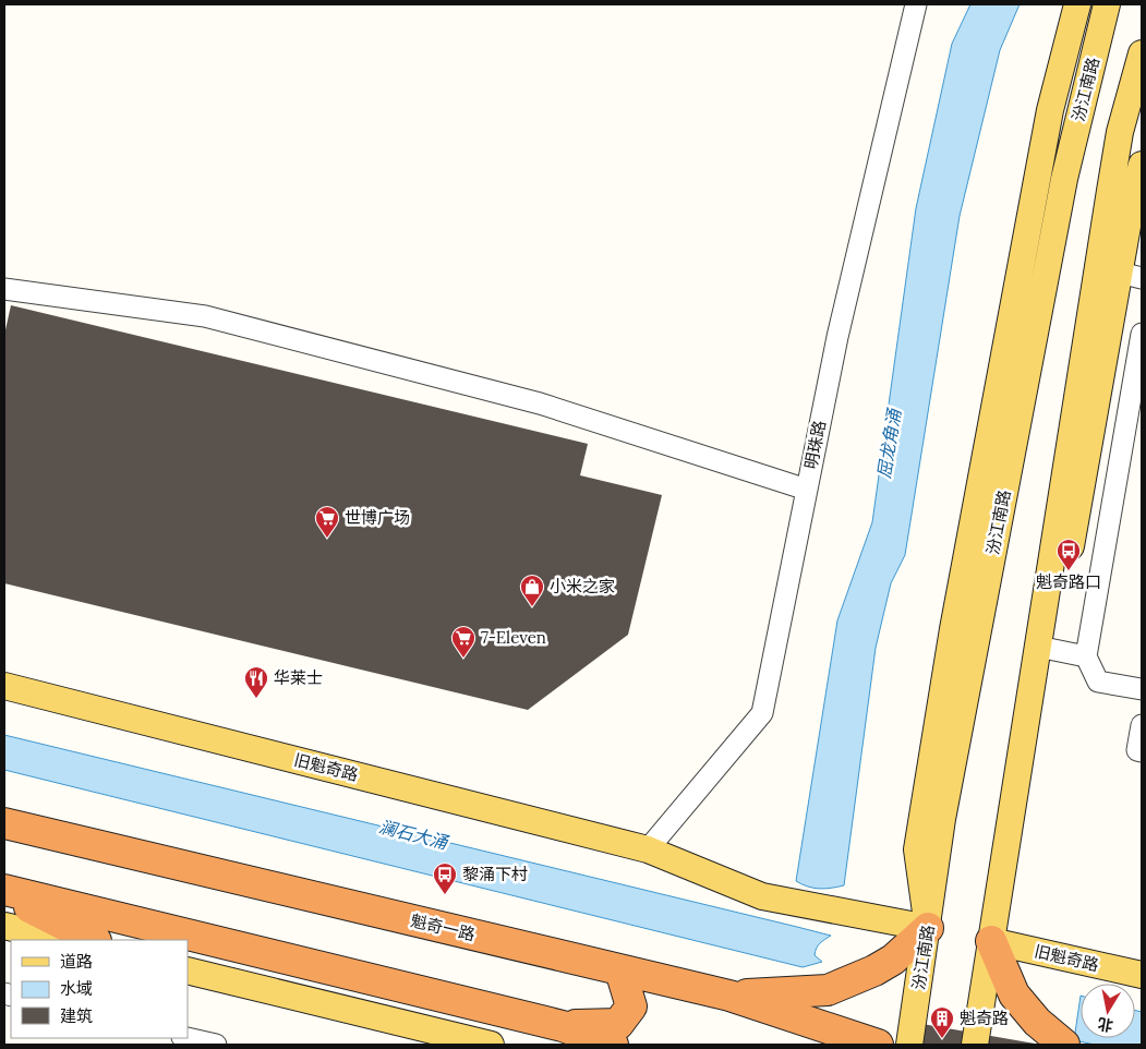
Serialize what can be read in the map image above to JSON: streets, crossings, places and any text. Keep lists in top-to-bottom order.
{
  "streets": {
    "highway": ["魁奇一路"],
    "main road": ["汾江南路", "旧魁奇路"],
    "street": ["明珠路"]
  },
  "crossings": [
    ["汾江南路", "旧魁奇路"],
    ["明珠路", "旧魁奇路"]
  ],
  "water": ["屈龙角涌", "澜石大涌"],
  "places": {
    "supermarket": ["世博广场", "7-Eleven"],
    "bus stop": ["魁奇路口", "黎涌下村"],
    "shop": ["小米之家"],
    "restaurant": ["华莱士"],
    "building": ["魁奇路"]
  },
  "legend": ["道路", "水域", "建筑"],
  "north": "bottom"
}
